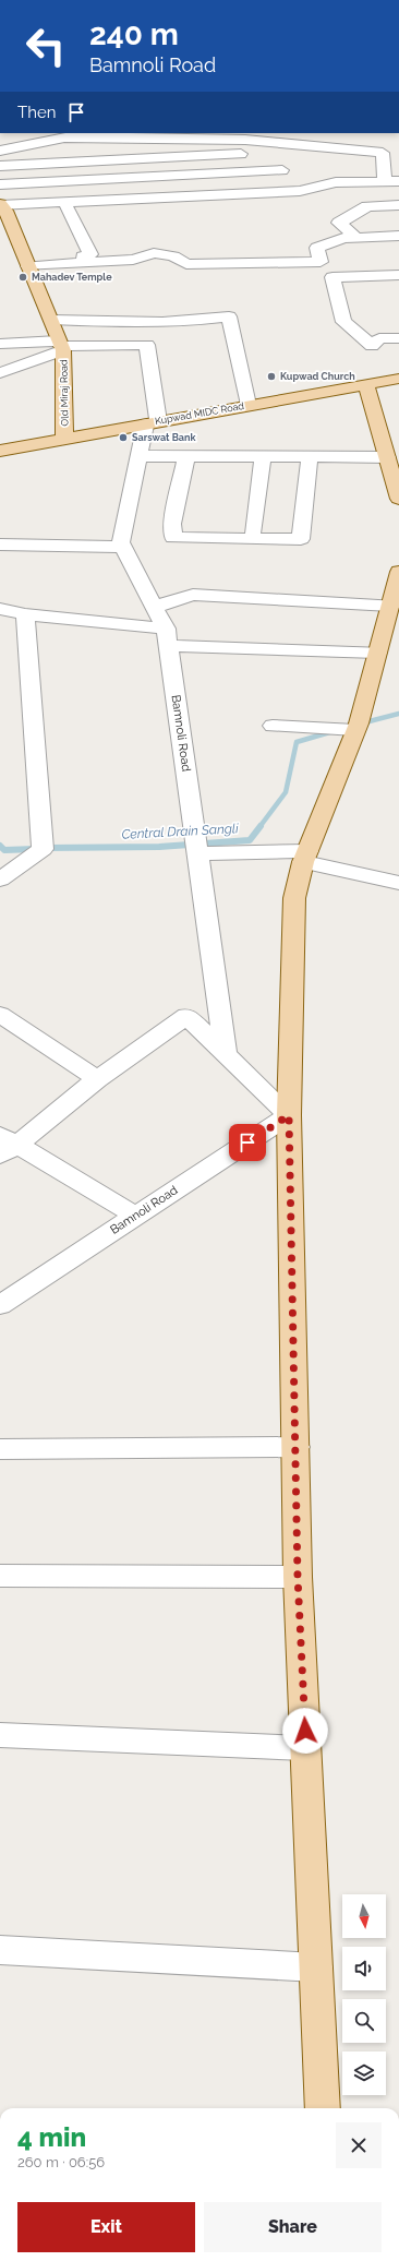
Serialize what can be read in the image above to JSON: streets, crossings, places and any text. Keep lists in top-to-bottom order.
{
  "streets": {
    "main road": ["Old Miraj Road", "Kupwad MIDC Road"],
    "street": ["Bamnoli Road"]
  },
  "crossings": [
    ["Old Miraj Road", "Kupwad MIDC Road"]
  ],
  "water": ["Central Drain Sangli"],
  "places": ["Mahadev Temple", "Kupwad Church", "Sarswat Bank"],
  "north": "bottom",
  "page": {
    "turn": ["240 m", "Bamnoli Road"],
    "then": "Then",
    "heading": ["4 min", "260 m · 06:56"],
    "buttons": ["Exit", "Share"]
  }
}
